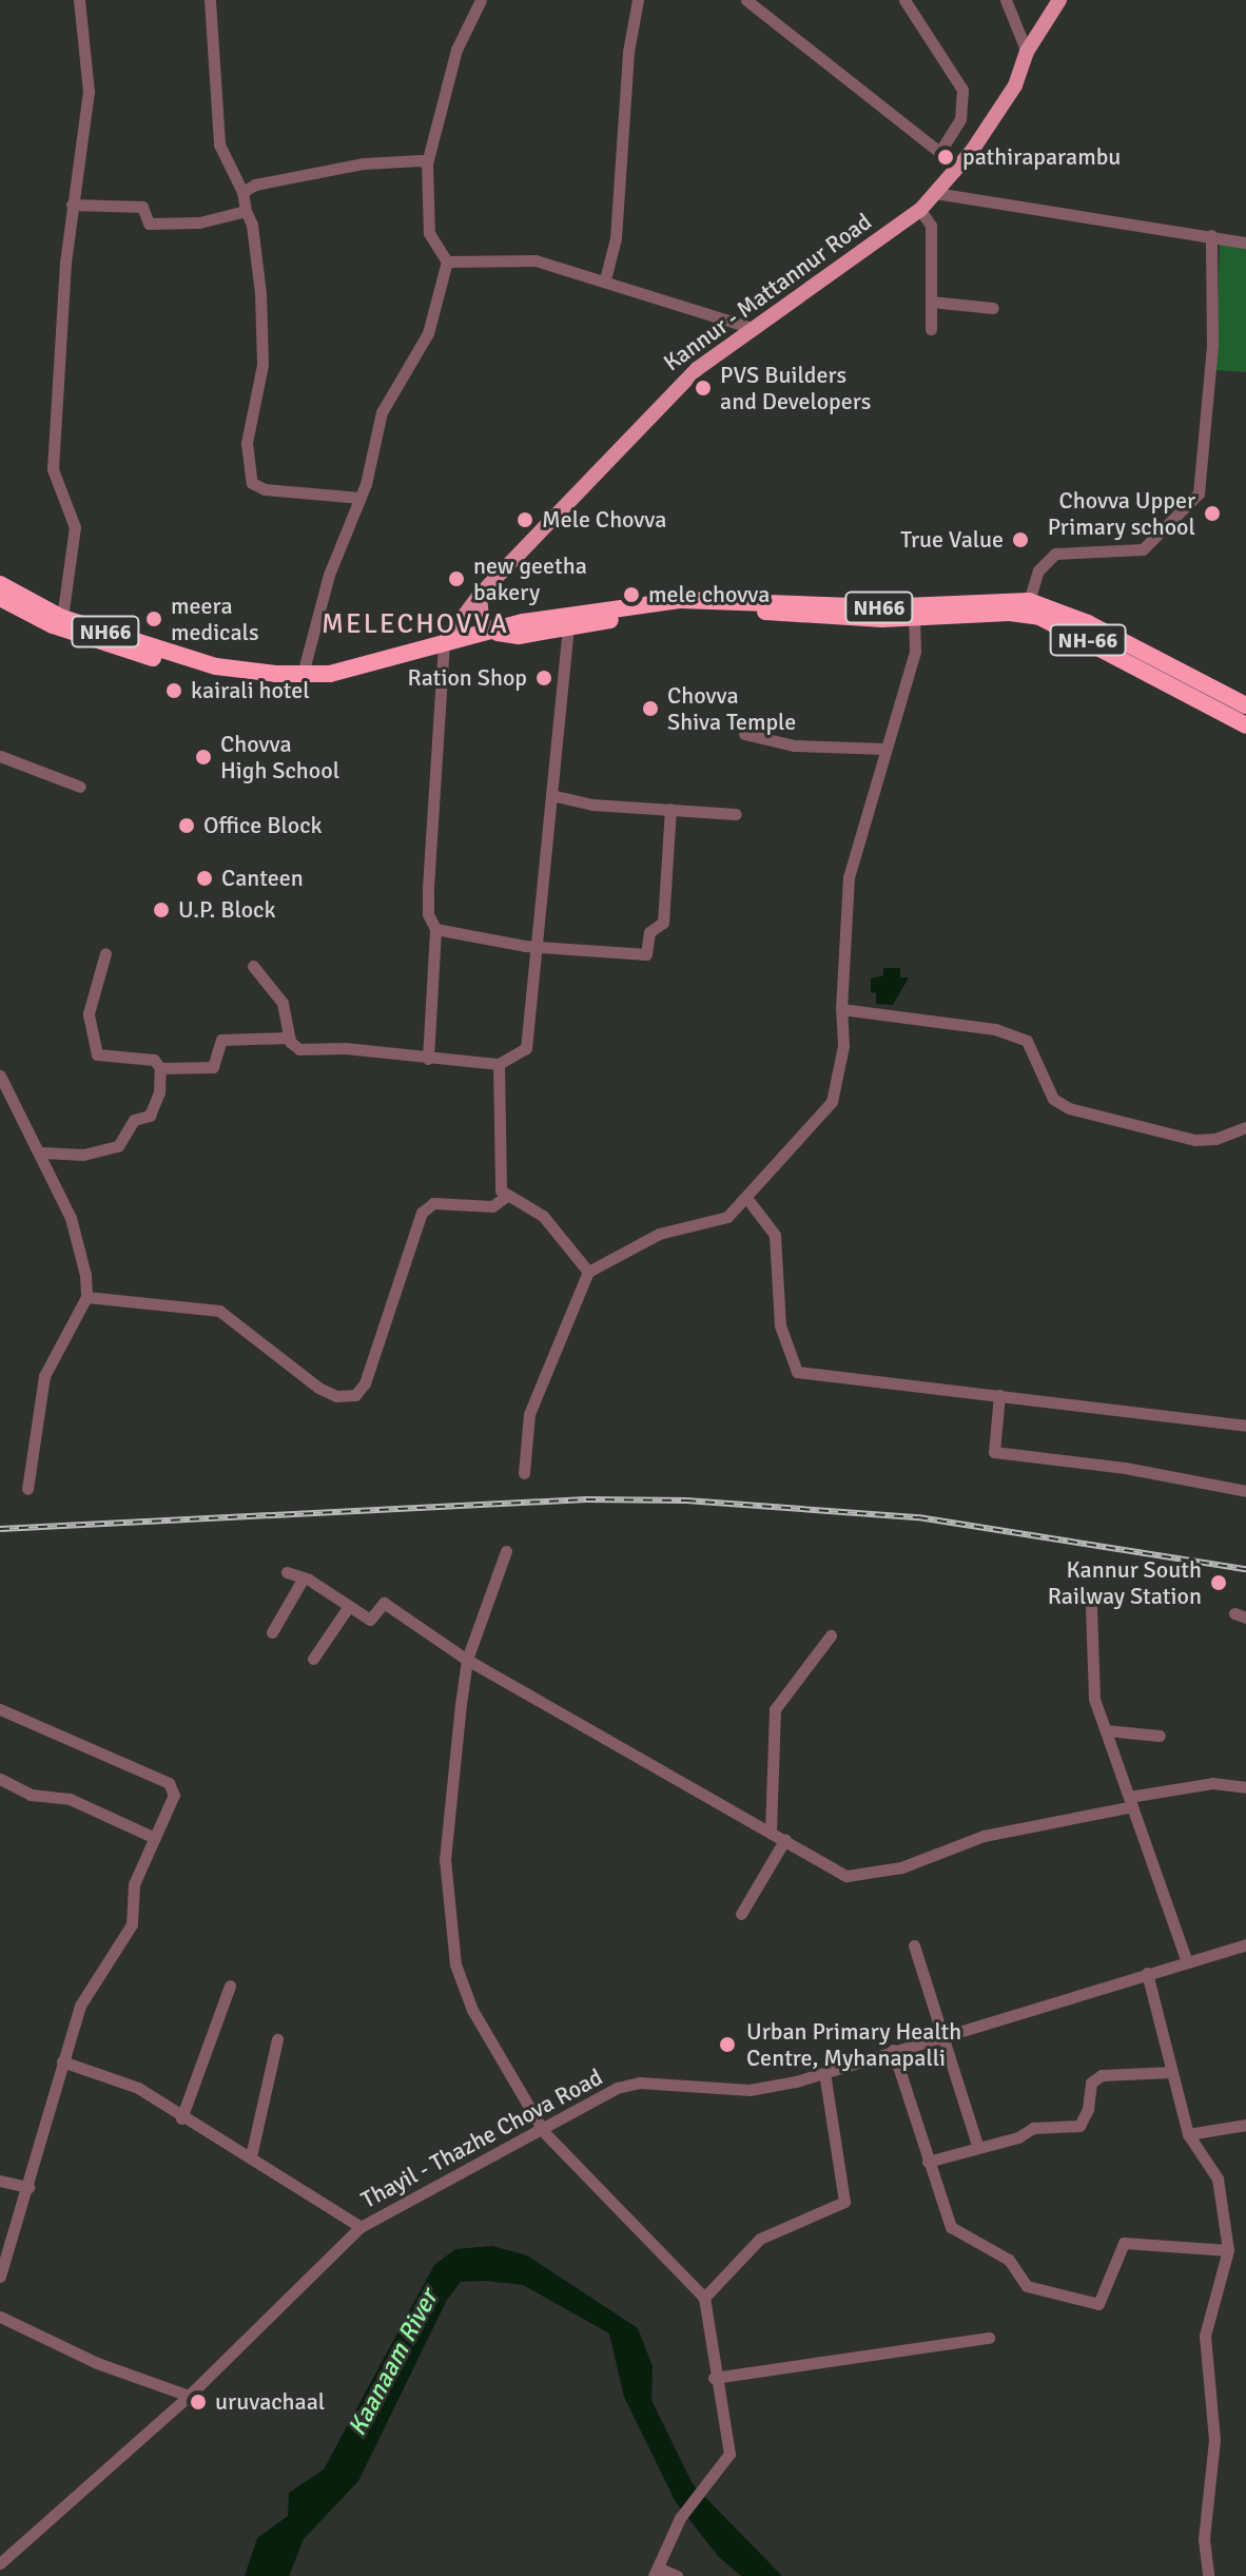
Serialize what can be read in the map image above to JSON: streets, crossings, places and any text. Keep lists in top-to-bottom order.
{
  "streets": {
    "highway": ["NH66", "NH-66"],
    "main road": ["Kannur - Mattannur Road"],
    "street": ["Thayil - Thazhe Chova Road"]
  },
  "crossings": [
    ["Kannur - Mattannur Road", "NH66"],
    ["NH66", "NH-66"]
  ],
  "districts": ["MELECHOVVA"],
  "water": ["Kaanaam River"],
  "places": [
    "pathiraparambu",
    "PVS Builders and Developers",
    "Chovva Upper Primary school",
    "Mele Chovva",
    "True Value",
    "new geetha bakery",
    "mele chovva",
    "meera medicals",
    "Ration Shop",
    "kairali hotel",
    "Chovva Shiva Temple",
    "Chovva High School",
    "Office Block",
    "Canteen",
    "U.P. Block",
    "Kannur South Railway Station",
    "Urban Primary Health Centre, Myhanapalli",
    "uruvachaal"
  ]
}
